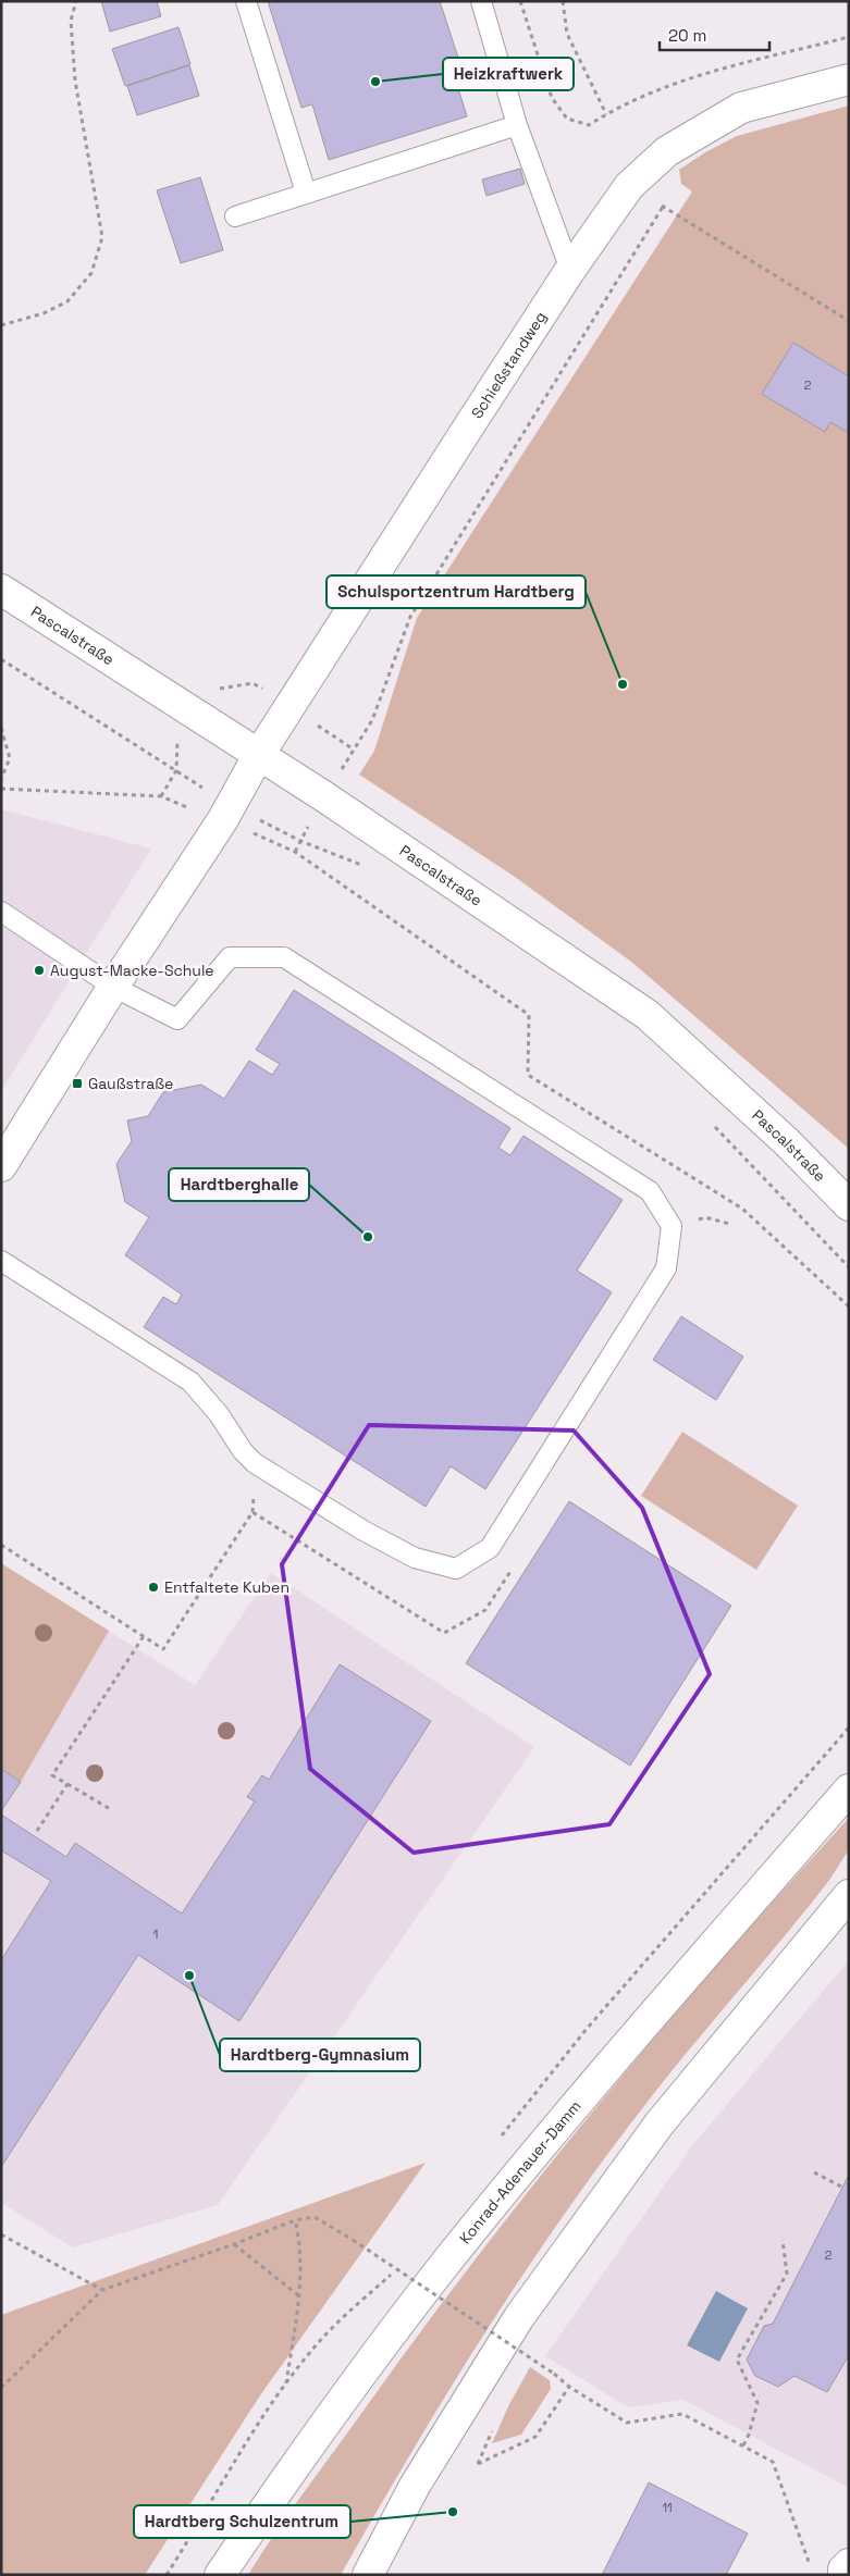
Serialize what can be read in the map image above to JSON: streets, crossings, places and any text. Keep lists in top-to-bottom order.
{
  "streets": {
    "street": ["Schießstandweg", "Pascalstraße", "Konrad-Adenauer-Damm"]
  },
  "crossings": [
    ["Schießstandweg", "Pascalstraße"]
  ],
  "places": {
    "other": [
      "Heizkraftwerk",
      "Schulsportzentrum Hardtberg",
      "August-Macke-Schule",
      "Hardtberghalle",
      "Entfaltete Kuben",
      "Hardtberg-Gymnasium",
      "Hardtberg Schulzentrum"
    ],
    "transit": ["Gaußstraße"]
  },
  "house_numbers": [
    "2",
    "1",
    "2",
    "11"
  ],
  "scale_bar": "20 m"
}
